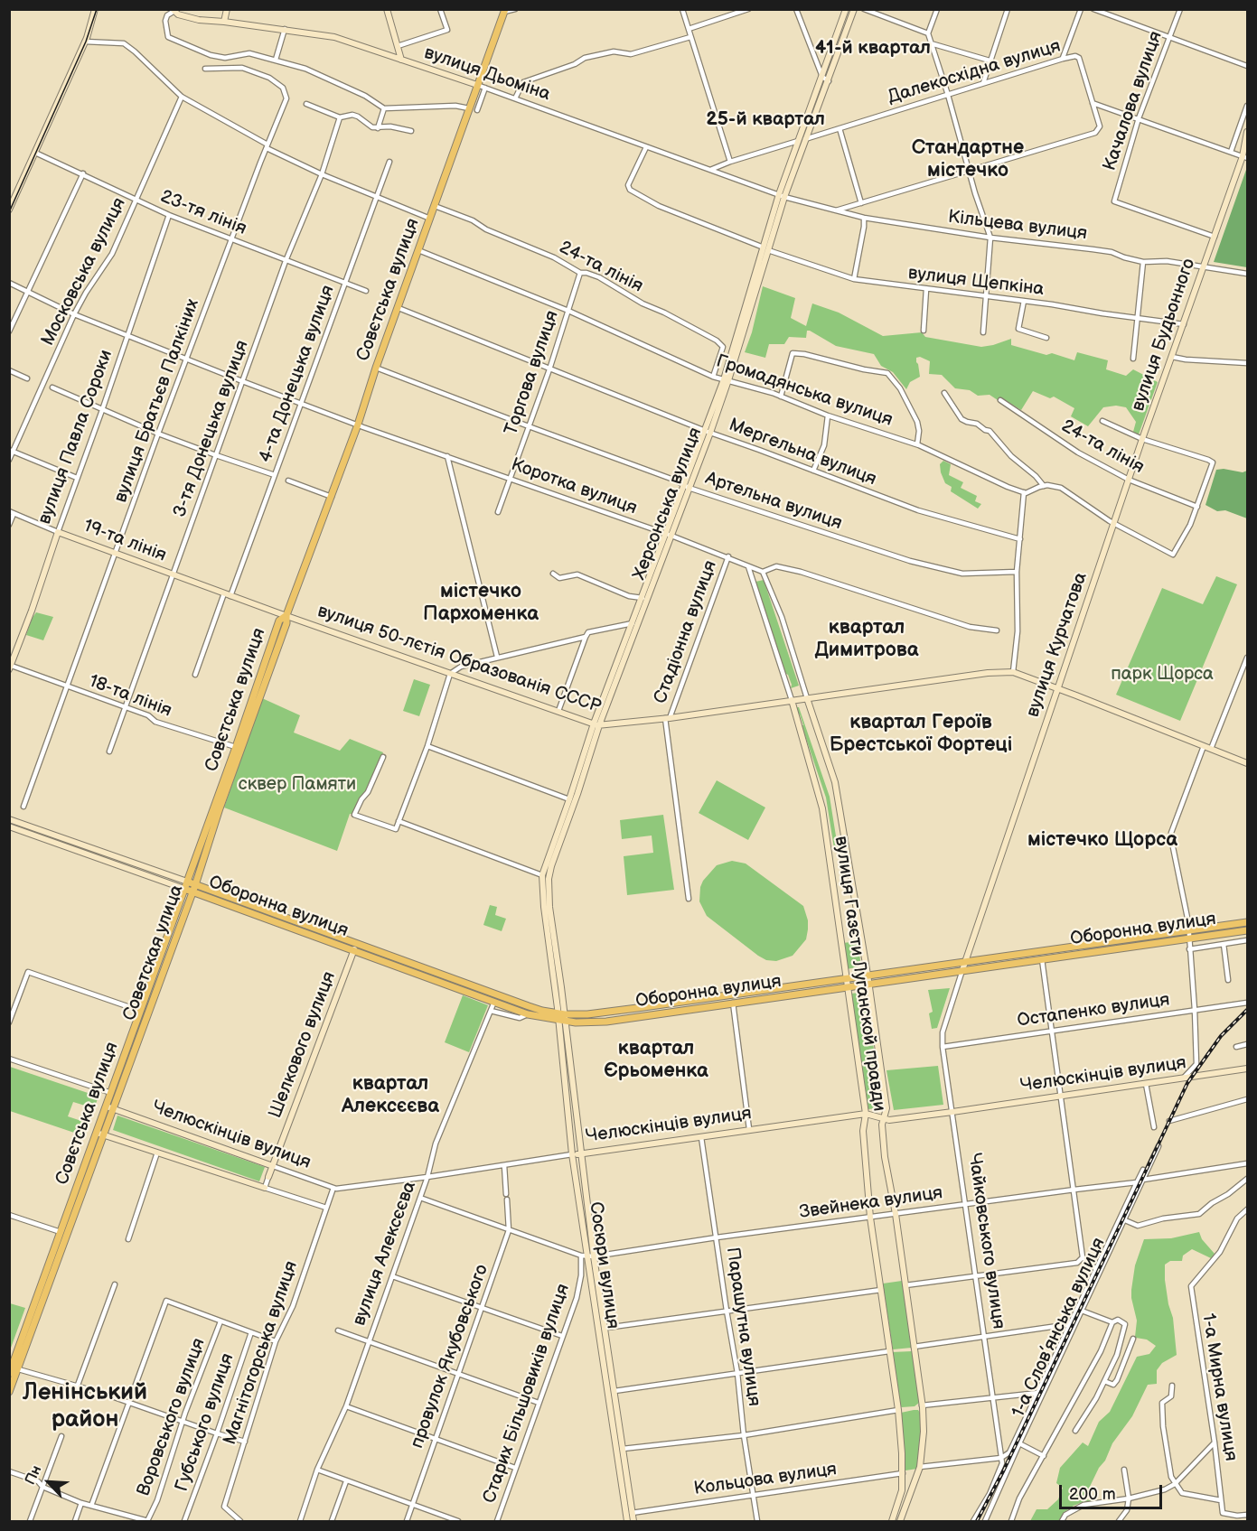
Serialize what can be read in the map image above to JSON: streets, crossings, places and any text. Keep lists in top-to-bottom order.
{
  "streets": {
    "main road": ["Совєтська вулиця", "Оборонна вулиця", "Советская улица"],
    "street": [
      "Далекосхідна вулиця",
      "вулиця Дьоміна",
      "Качалова вулиця",
      "23-тя лінія",
      "Кільцева вулиця",
      "24-та лінія",
      "Московська вулиця",
      "вулиця Щепкіна",
      "вулиця Будьонного",
      "Торгова вулиця",
      "4-та Донецька вулиця",
      "Громадянська вулиця",
      "вулиця Братьєв Палкіних",
      "3-тя Донецька вулиця",
      "вулиця Павла Сороки",
      "Мергельна вулиця",
      "Коротка вулиця",
      "Артельна вулиця",
      "Херсонська вулиця",
      "19-та лінія",
      "Стадіонна вулиця",
      "вулиця Курчатова",
      "вулиця 50-лєтія Образованія СССР",
      "18-та лінія",
      "вулиця Газєти Луганской правди",
      "Остапенко вулиця",
      "Шелкового вулиця",
      "Челюскінців вулиця",
      "Звейнека вулиця",
      "Чайковського вулиця",
      "вулиця Алексєєва",
      "Сосюри вулиця",
      "Парашутна вулиця",
      "1-а Слов’янська вулиця",
      "Магнітогорська вулиця",
      "провулок Якубовського",
      "1-а Мирна вулиця",
      "Старих Більшовиків вулиця",
      "Воровського вулиця",
      "Губського вулиця",
      "Кольцова вулиця"
    ]
  },
  "crossings": [
    ["Далекосхідна вулиця", "вулиця Дьоміна"],
    ["Далекосхідна вулиця", "Херсонська вулиця"],
    ["вулиця Дьоміна", "Кільцева вулиця"],
    ["вулиця Дьоміна", "вулиця Щепкіна"],
    ["вулиця Дьоміна", "Совєтська вулиця"],
    ["вулиця Дьоміна", "Херсонська вулиця"],
    ["Качалова вулиця", "вулиця Будьонного"],
    ["23-тя лінія", "Московська вулиця"],
    ["23-тя лінія", "4-та Донецька вулиця"],
    ["23-тя лінія", "вулиця Братьєв Палкіних"],
    ["23-тя лінія", "3-тя Донецька вулиця"],
    ["23-тя лінія", "вулиця Павла Сороки"],
    ["Кільцева вулиця", "вулиця Будьонного"],
    ["Кільцева вулиця", "Херсонська вулиця"],
    ["24-та лінія", "Совєтська вулиця"],
    ["24-та лінія", "вулиця Будьонного"],
    ["24-та лінія", "Торгова вулиця"],
    ["24-та лінія", "Громадянська вулиця"],
    ["Московська вулиця", "Коротка вулиця"],
    ["вулиця Щепкіна", "вулиця Будьонного"],
    ["вулиця Щепкіна", "Херсонська вулиця"],
    ["Совєтська вулиця", "Громадянська вулиця"],
    ["Совєтська вулиця", "Мергельна вулиця"],
    ["Совєтська вулиця", "Коротка вулиця"],
    ["Совєтська вулиця", "Артельна вулиця"],
    ["Совєтська вулиця", "вулиця 50-лєтія Образованія СССР"],
    ["Совєтська вулиця", "18-та лінія"],
    ["Совєтська вулиця", "Оборонна вулиця"],
    ["Совєтська вулиця", "Советская улица"],
    ["Совєтська вулиця", "Челюскінців вулиця"],
    ["вулиця Будьонного", "вулиця Курчатова"],
    ["Торгова вулиця", "Громадянська вулиця"],
    ["Торгова вулиця", "Мергельна вулиця"],
    ["Торгова вулиця", "Коротка вулиця"],
    ["Торгова вулиця", "Артельна вулиця"],
    ["4-та Донецька вулиця", "Коротка вулиця"],
    ["4-та Донецька вулиця", "19-та лінія"],
    ["4-та Донецька вулиця", "вулиця 50-лєтія Образованія СССР"],
    ["Громадянська вулиця", "Херсонська вулиця"],
    ["вулиця Братьєв Палкіних", "Коротка вулиця"],
    ["вулиця Братьєв Палкіних", "19-та лінія"],
    ["вулиця Братьєв Палкіних", "18-та лінія"],
    ["3-тя Донецька вулиця", "Коротка вулиця"],
    ["3-тя Донецька вулиця", "19-та лінія"],
    ["3-тя Донецька вулиця", "18-та лінія"],
    ["вулиця Павла Сороки", "Коротка вулиця"],
    ["вулиця Павла Сороки", "19-та лінія"],
    ["вулиця Павла Сороки", "18-та лінія"],
    ["Мергельна вулиця", "Херсонська вулиця"],
    ["Коротка вулиця", "Херсонська вулиця"],
    ["Коротка вулиця", "Стадіонна вулиця"],
    ["Коротка вулиця", "вулиця Газєти Луганской правди"],
    ["Артельна вулиця", "Херсонська вулиця"],
    ["Херсонська вулиця", "вулиця 50-лєтія Образованія СССР"],
    ["Херсонська вулиця", "Оборонна вулиця"],
    ["Херсонська вулиця", "Сосюри вулиця"],
    ["19-та лінія", "вулиця 50-лєтія Образованія СССР"],
    ["Стадіонна вулиця", "вулиця 50-лєтія Образованія СССР"],
    ["вулиця Курчатова", "вулиця 50-лєтія Образованія СССР"],
    ["вулиця Курчатова", "Оборонна вулиця"],
    ["вулиця Курчатова", "Чайковського вулиця"],
    ["вулиця 50-лєтія Образованія СССР", "Советская улица"],
    ["вулиця 50-лєтія Образованія СССР", "вулиця Газєти Луганской правди"],
    ["18-та лінія", "Советская улица"],
    ["Оборонна вулиця", "Советская улица"],
    ["Оборонна вулиця", "вулиця Газєти Луганской правди"],
    ["Оборонна вулиця", "Шелкового вулиця"],
    ["Оборонна вулиця", "Чайковського вулиця"],
    ["Оборонна вулиця", "вулиця Алексєєва"],
    ["Оборонна вулиця", "Сосюри вулиця"],
    ["Советская улица", "Челюскінців вулиця"],
    ["вулиця Газєти Луганской правди", "Челюскінців вулиця"],
    ["вулиця Газєти Луганской правди", "Звейнека вулиця"],
    ["вулиця Газєти Луганской правди", "Кольцова вулиця"],
    ["Остапенко вулиця", "Чайковського вулиця"],
    ["Шелкового вулиця", "Челюскінців вулиця"],
    ["Челюскінців вулиця", "Чайковського вулиця"],
    ["Челюскінців вулиця", "вулиця Алексєєва"],
    ["Челюскінців вулиця", "Сосюри вулиця"],
    ["Челюскінців вулиця", "Парашутна вулиця"],
    ["Челюскінців вулиця", "Магнітогорська вулиця"],
    ["Звейнека вулиця", "Чайковського вулиця"],
    ["Звейнека вулиця", "вулиця Алексєєва"],
    ["Звейнека вулиця", "Сосюри вулиця"],
    ["Звейнека вулиця", "Парашутна вулиця"],
    ["Звейнека вулиця", "провулок Якубовського"],
    ["Звейнека вулиця", "Старих Більшовиків вулиця"],
    ["Сосюри вулиця", "Старих Більшовиків вулиця"],
    ["Сосюри вулиця", "Кольцова вулиця"],
    ["Парашутна вулиця", "Кольцова вулиця"]
  ],
  "districts": [
    "41-й квартал",
    "25-й квартал",
    "Стандартне містечко",
    "містечко Пархоменка",
    "квартал Димитрова",
    "квартал Героїв Брестської Фортеці",
    "містечко Щорса",
    "квартал Єрьоменка",
    "квартал Алексєєва",
    "Ленінський район"
  ],
  "parks": ["парк Щорса", "сквер Памяти"],
  "scale_bar": "200 m",
  "north": "top left"
}
